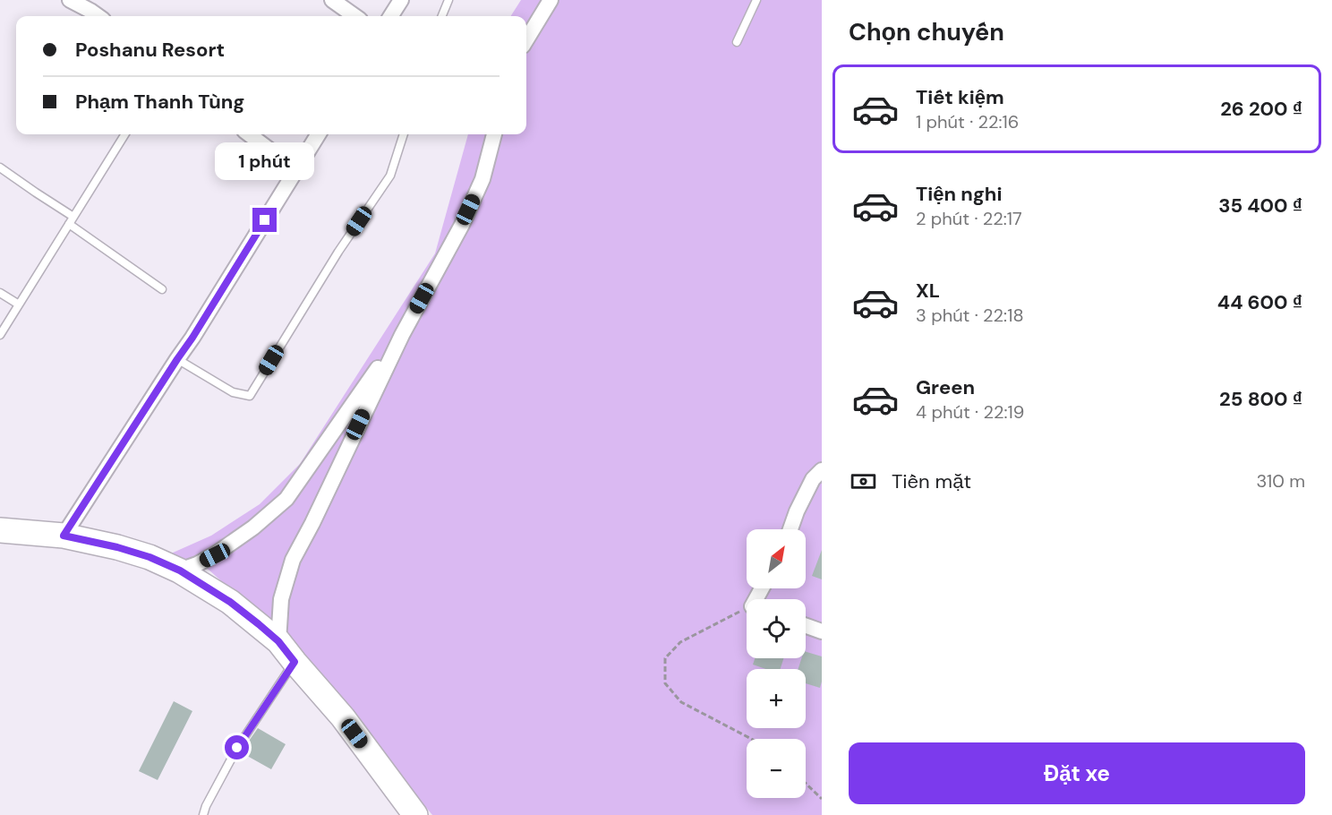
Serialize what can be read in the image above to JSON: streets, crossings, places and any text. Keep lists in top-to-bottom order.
{
  "north": "top right",
  "page": {
    "heading": "Chọn chuyến",
    "banner": ["Poshanu Resort", "Phạm Thanh Tùng"],
    "list": [
      {
        "name": "Tiết kiệm",
        "note": "1 phút · 22:16",
        "value": "26 200 ₫"
      },
      {
        "name": "Tiện nghi",
        "note": "2 phút · 22:17",
        "value": "35 400 ₫"
      },
      {
        "name": "XL",
        "note": "3 phút · 22:18",
        "value": "44 600 ₫"
      },
      {
        "name": "Green",
        "note": "4 phút · 22:19",
        "value": "25 800 ₫"
      }
    ],
    "bubble": "1 phút",
    "pay": ["Tiền mặt", "310 m"],
    "map_buttons": ["+", "−"],
    "buttons": "Đặt xe"
  }
}
